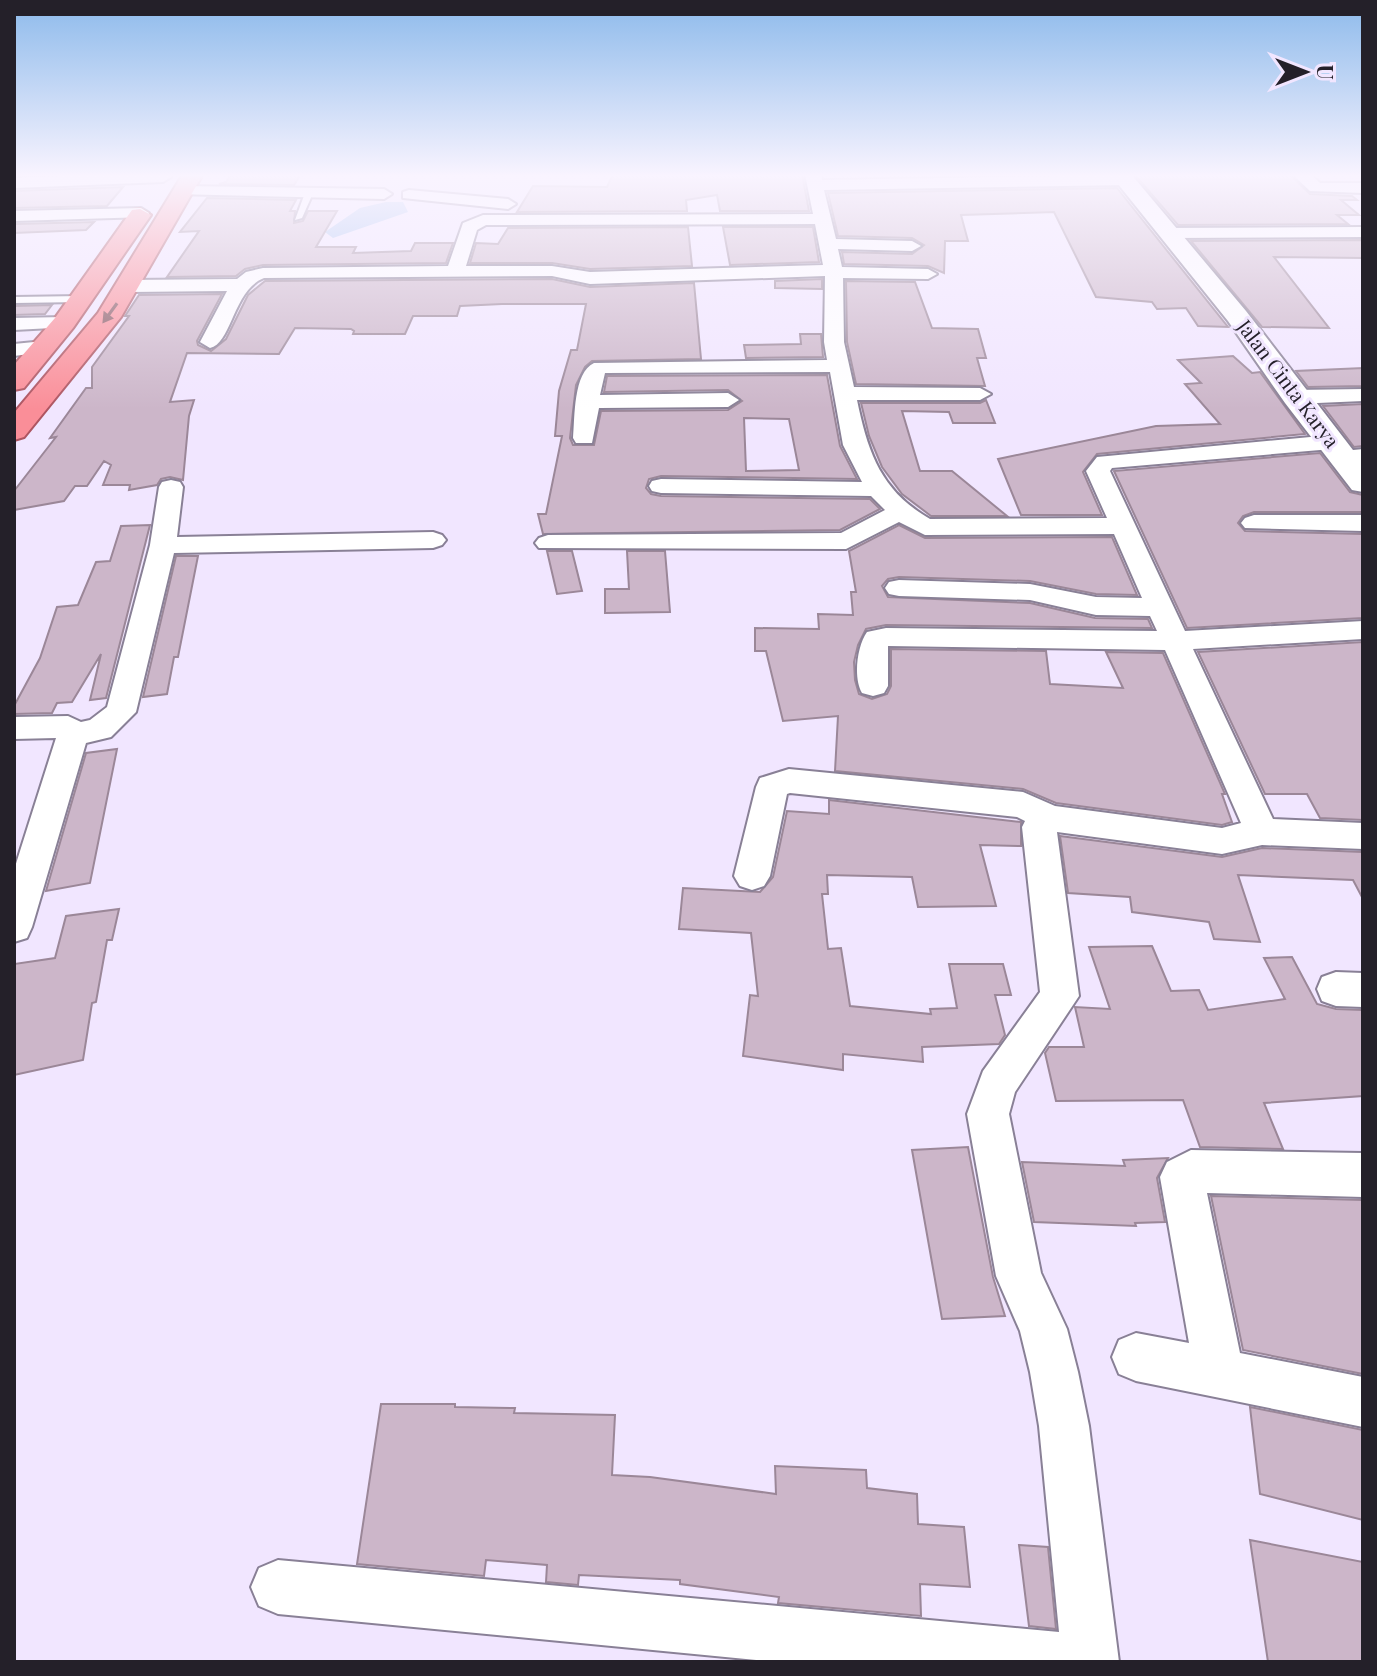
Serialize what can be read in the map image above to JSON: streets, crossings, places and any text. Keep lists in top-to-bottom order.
{
  "streets": {
    "street": ["Jalan Cinta Karya"]
  },
  "north": "right"
}
